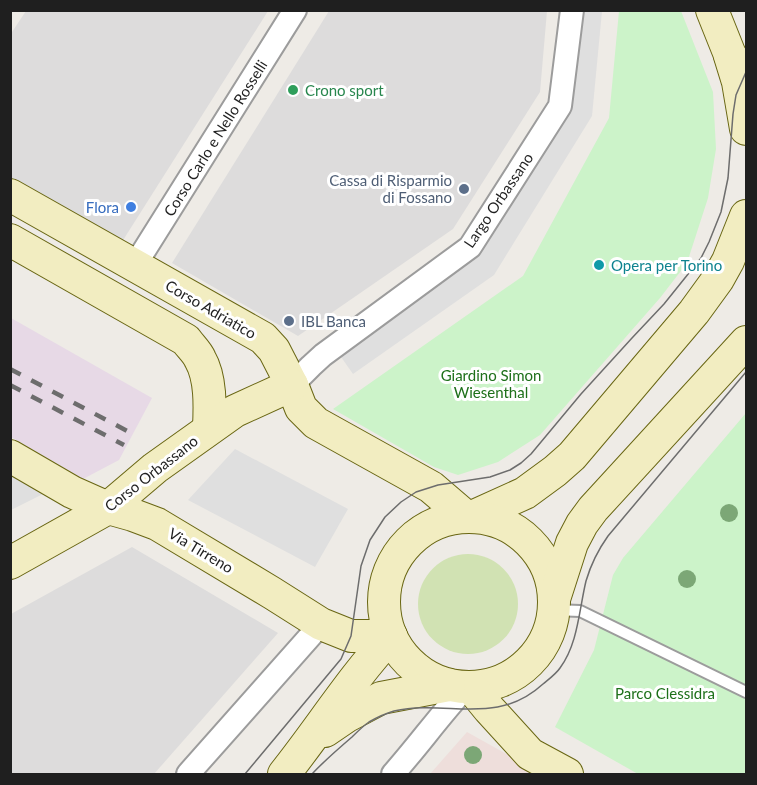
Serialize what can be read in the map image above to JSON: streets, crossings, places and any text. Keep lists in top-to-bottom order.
{
  "streets": {
    "street": [
      "Corso Carlo e Nello Rosselli",
      "Largo Orbassano",
      "Corso Adriatico",
      "Corso Orbassano",
      "Via Tirreno"
    ]
  },
  "crossings": [
    ["Corso Carlo e Nello Rosselli", "Corso Adriatico"],
    ["Largo Orbassano", "Corso Adriatico"],
    ["Largo Orbassano", "Corso Orbassano"],
    ["Corso Adriatico", "Corso Orbassano"],
    ["Corso Adriatico", "Via Tirreno"],
    ["Corso Orbassano", "Via Tirreno"]
  ],
  "parks": ["Giardino Simon Wiesenthal", "Parco Clessidra"],
  "places": [
    "Crono sport",
    "Cassa di Risparmio di Fossano",
    "Flora",
    "Opera per Torino",
    "IBL Banca"
  ]
}
